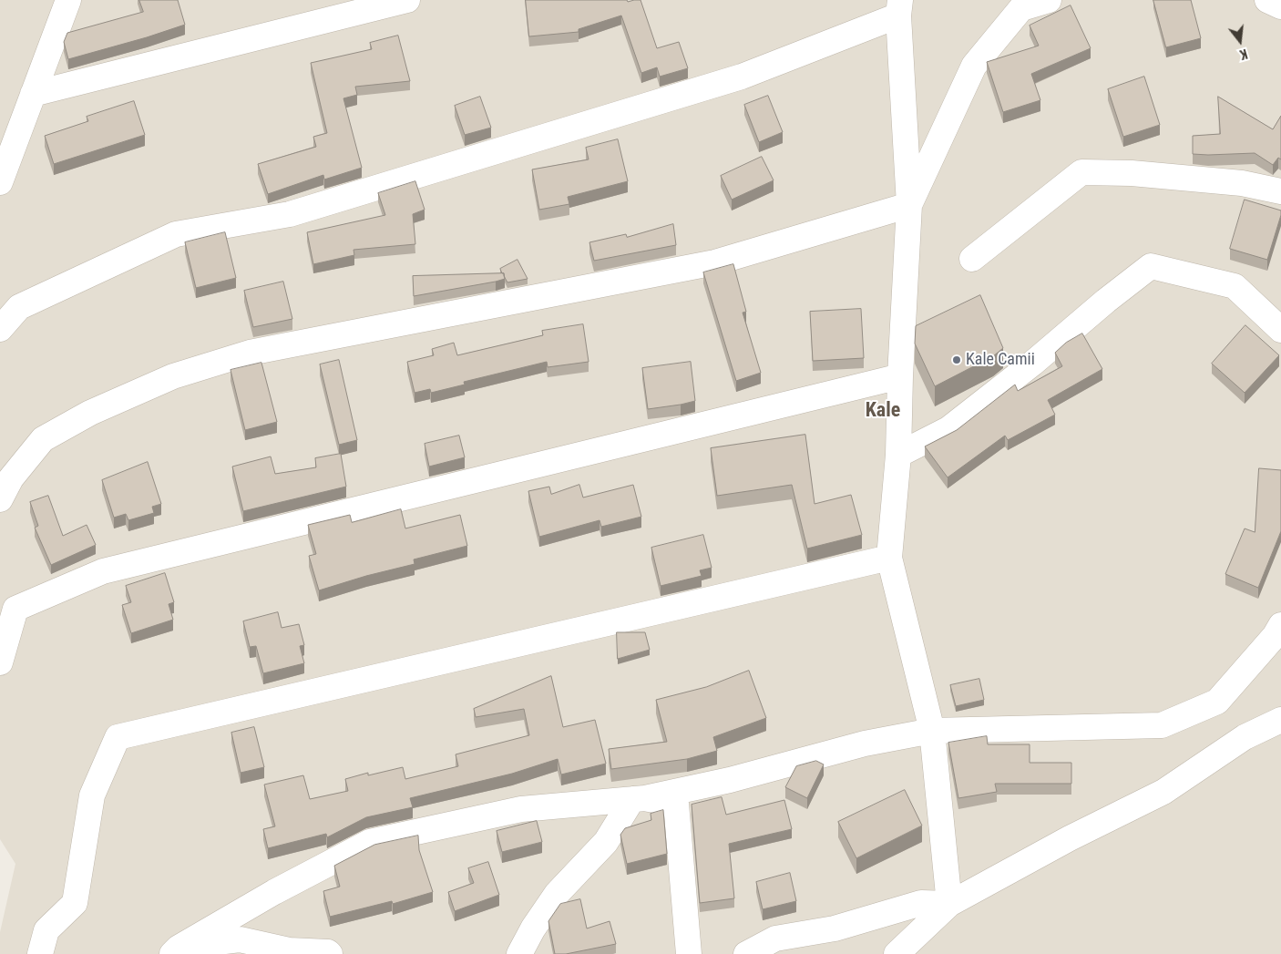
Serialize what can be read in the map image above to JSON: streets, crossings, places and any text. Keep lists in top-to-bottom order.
{
  "districts": ["Kale"],
  "places": ["Kale Camii"],
  "north": "bottom"
}
